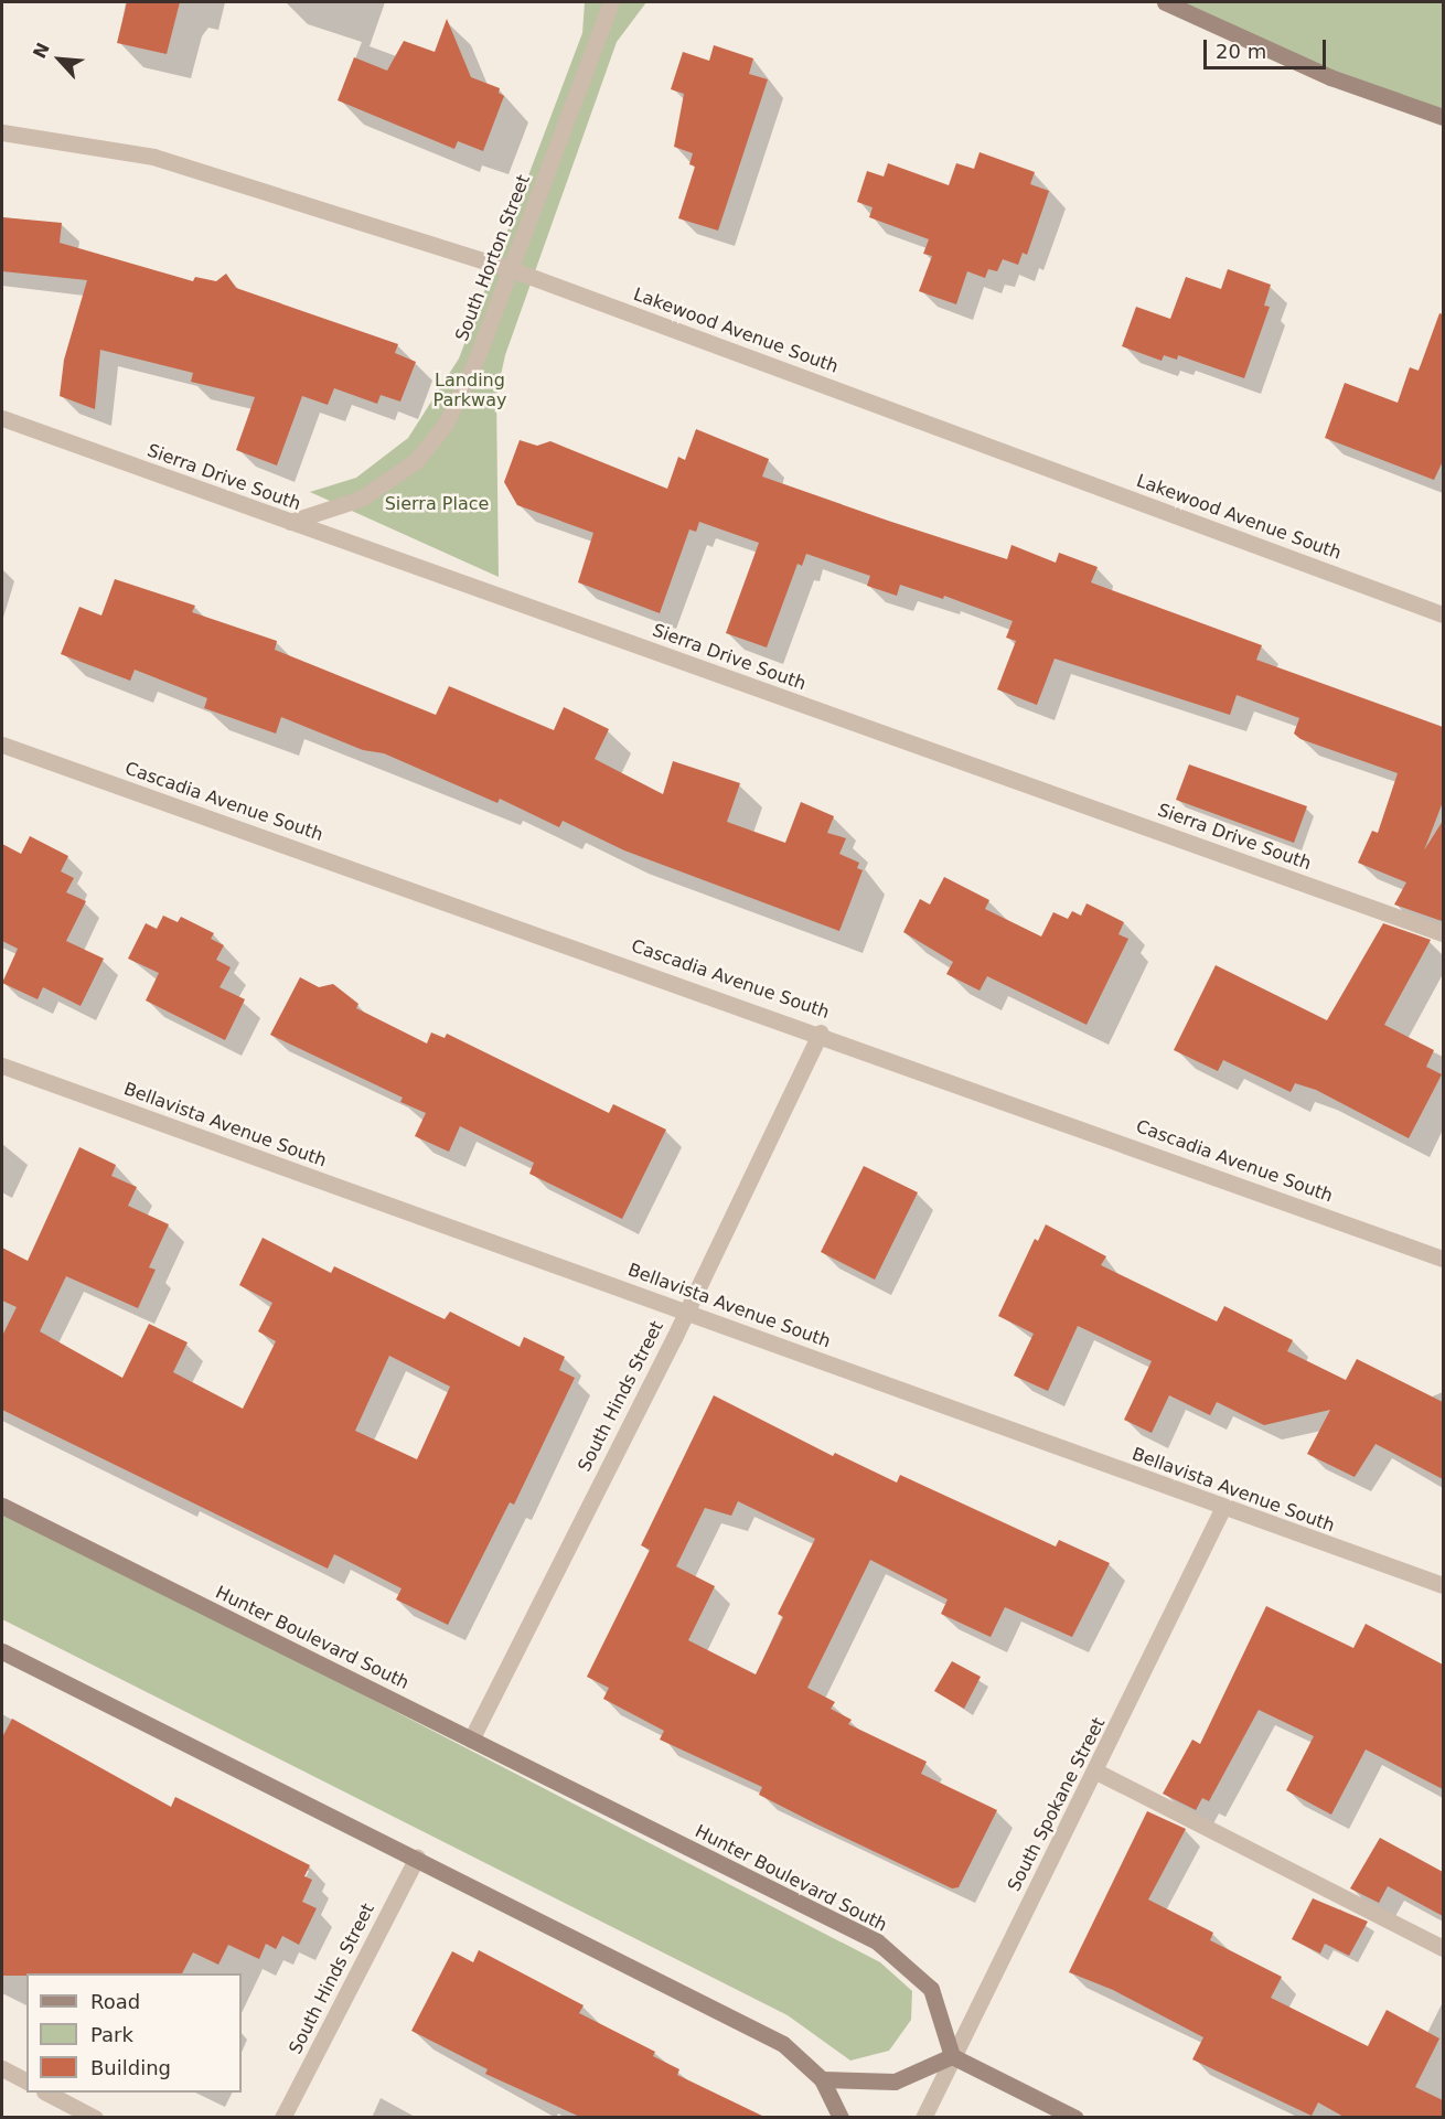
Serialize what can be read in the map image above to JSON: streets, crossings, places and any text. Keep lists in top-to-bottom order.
{
  "streets": {
    "street": [
      "South Horton Street",
      "Lakewood Avenue South",
      "Sierra Drive South",
      "Cascadia Avenue South",
      "Bellavista Avenue South",
      "South Hinds Street",
      "Hunter Boulevard South",
      "South Spokane Street"
    ]
  },
  "crossings": [
    ["South Horton Street", "Lakewood Avenue South"],
    ["South Horton Street", "Sierra Drive South"],
    ["Cascadia Avenue South", "South Hinds Street"],
    ["Bellavista Avenue South", "South Hinds Street"],
    ["Bellavista Avenue South", "South Spokane Street"],
    ["South Hinds Street", "Hunter Boulevard South"],
    ["Hunter Boulevard South", "South Spokane Street"]
  ],
  "parks": ["Landing Parkway", "Sierra Place"],
  "legend": ["Road", "Park", "Building"],
  "scale_bar": "20 m",
  "north": "top left"
}
